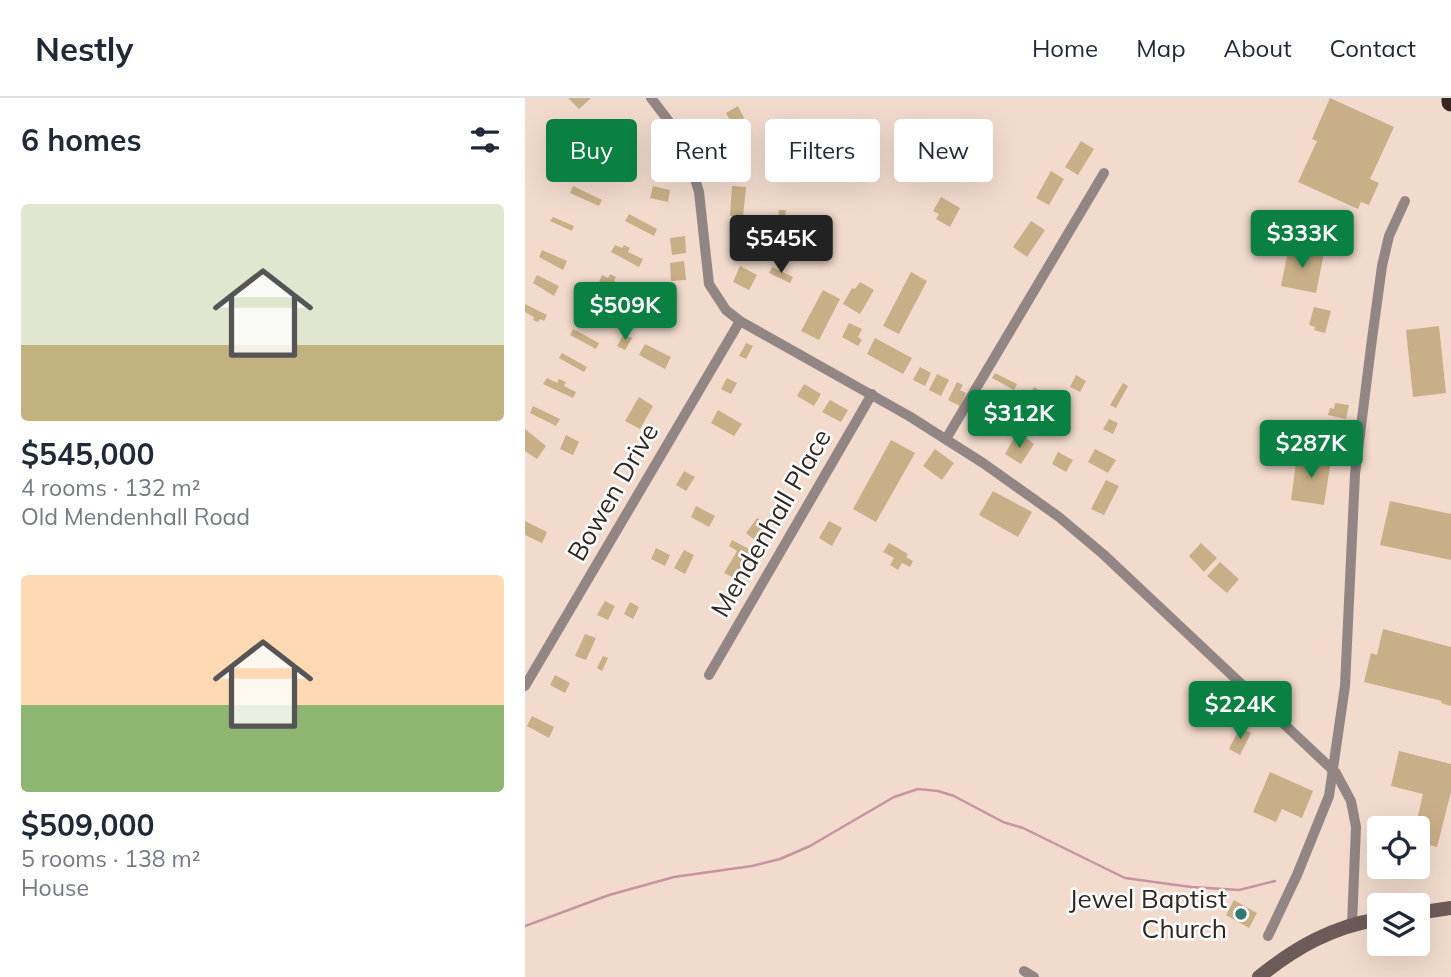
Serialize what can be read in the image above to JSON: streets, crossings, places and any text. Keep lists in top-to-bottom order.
{
  "streets": {
    "street": ["Bowen Drive", "Mendenhall Place"]
  },
  "places": ["Jewel Baptist Church"],
  "page": {
    "header": "Nestly",
    "nav": [
      "Home",
      "Map",
      "About",
      "Contact"
    ],
    "heading": "6 homes",
    "chip": [
      "Buy",
      "Rent",
      "Filters",
      "New"
    ],
    "list": [
      {
        "name": "$545,000",
        "note": "4 rooms · 132 m² · Old Mendenhall Road"
      },
      {
        "name": "$509,000",
        "note": "5 rooms · 138 m² · House"
      }
    ],
    "price": [
      "$333K",
      "$545K",
      "$509K",
      "$312K",
      "$287K",
      "$224K"
    ]
  }
}
